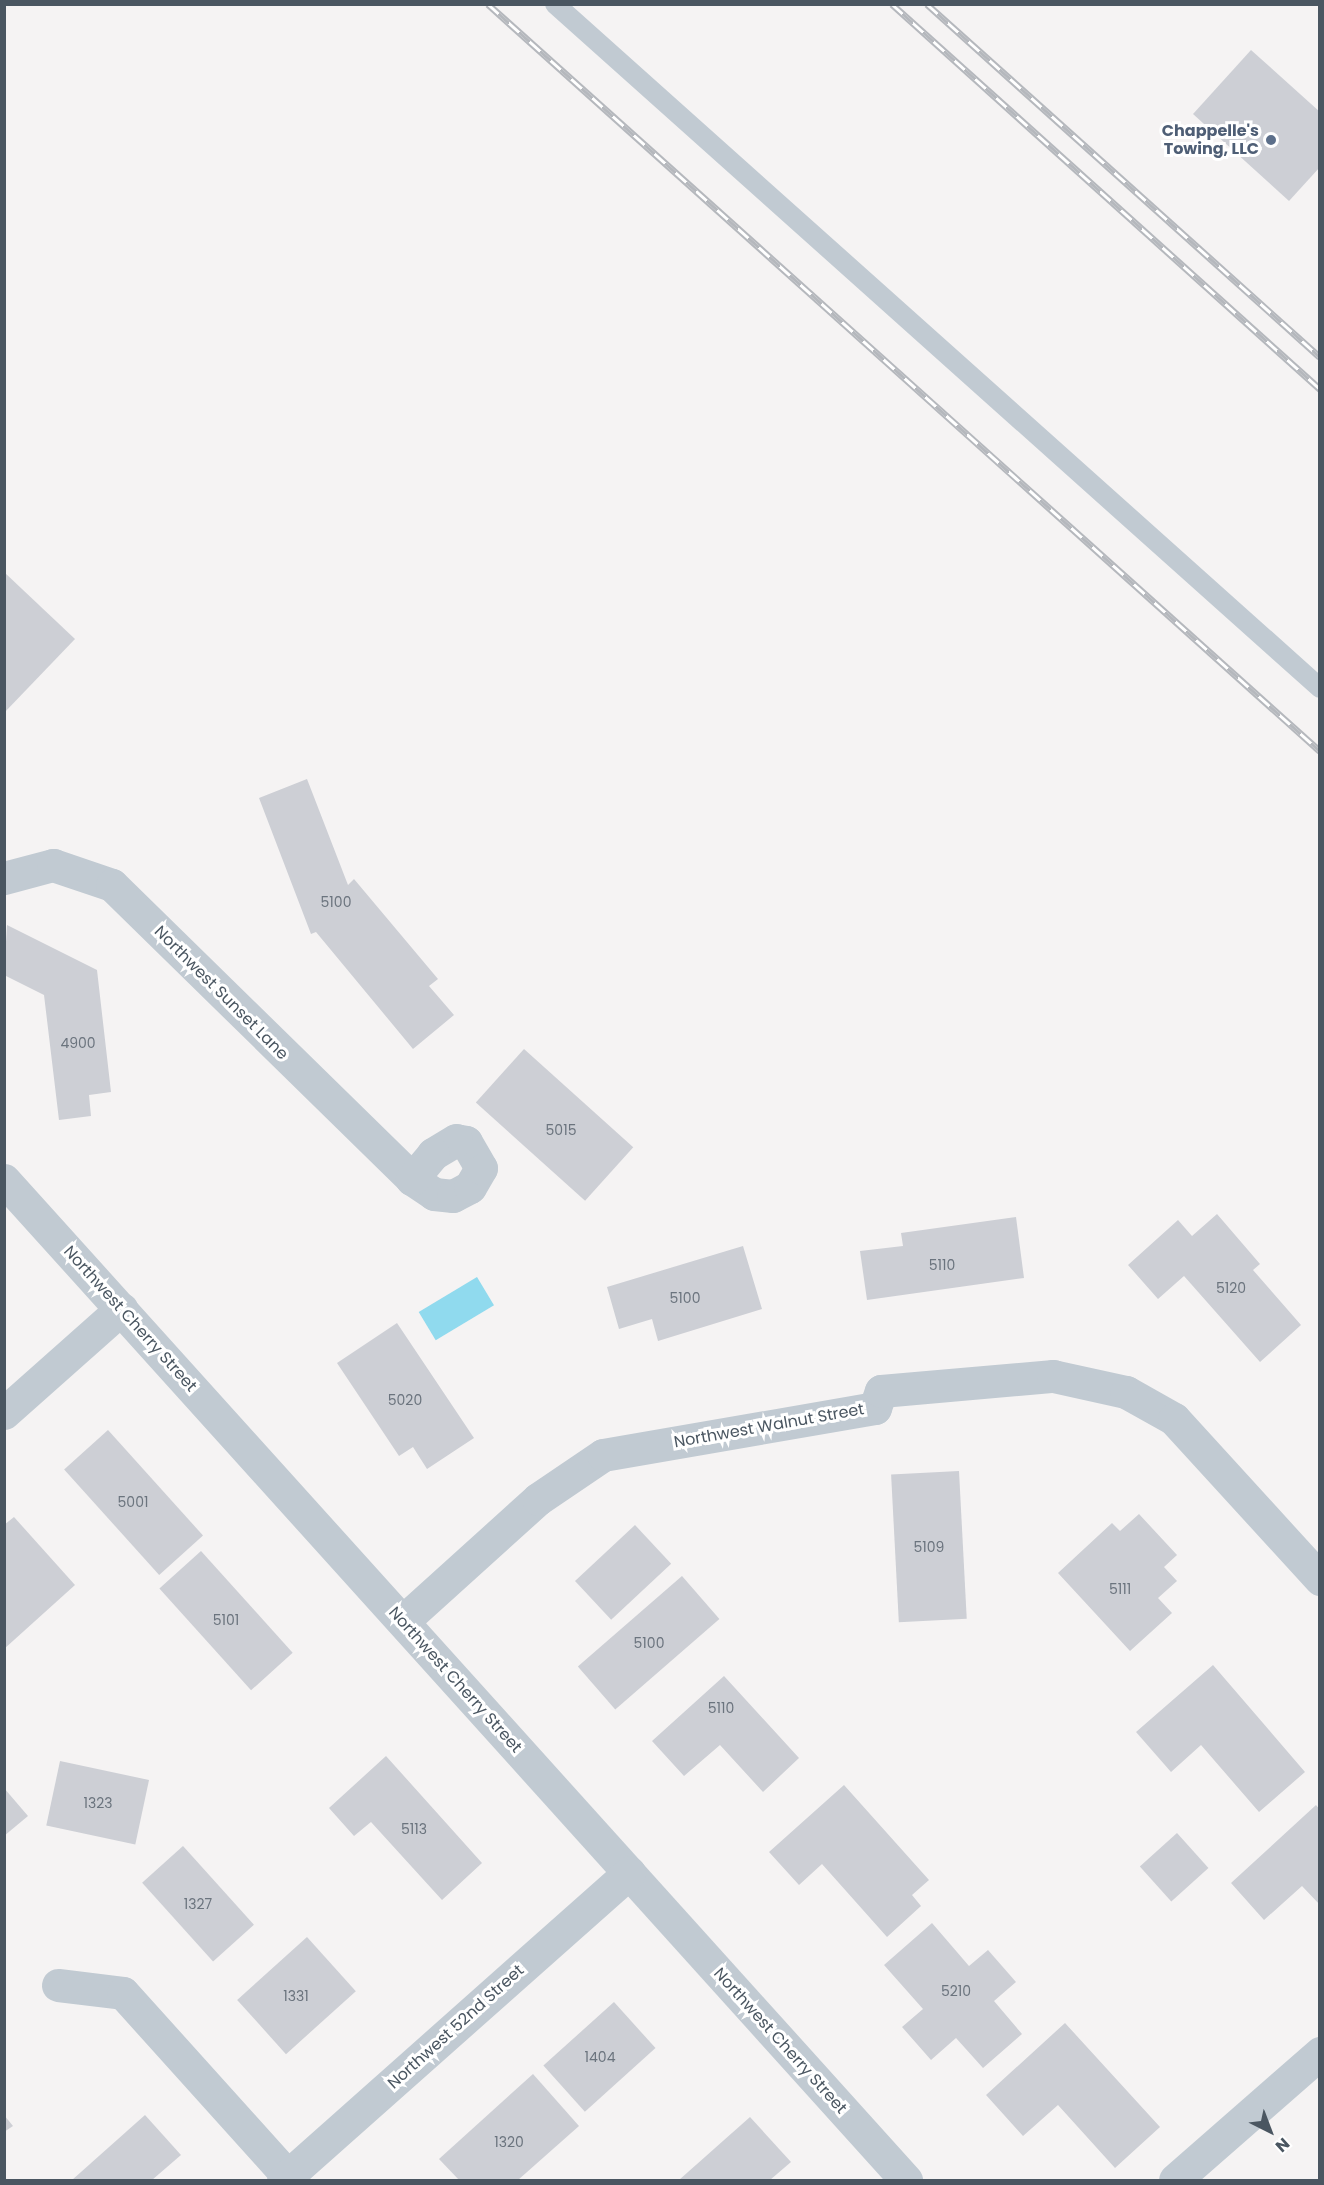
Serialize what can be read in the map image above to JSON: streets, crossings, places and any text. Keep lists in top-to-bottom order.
{
  "streets": {
    "street": [
      "Northwest Sunset Lane",
      "Northwest Cherry Street",
      "Northwest Walnut Street",
      "Northwest 52nd Street"
    ]
  },
  "crossings": [
    ["Northwest Cherry Street", "Northwest Walnut Street"],
    ["Northwest Cherry Street", "Northwest 52nd Street"]
  ],
  "places": ["Chappelle's Towing, LLC"],
  "house_numbers": [
    "5100",
    "4900",
    "5015",
    "5110",
    "5120",
    "5100",
    "5020",
    "5001",
    "5109",
    "5111",
    "5101",
    "5100",
    "5110",
    "1323",
    "5113",
    "1327",
    "5210",
    "1331",
    "1404",
    "1320"
  ],
  "north": "bottom right"
}
